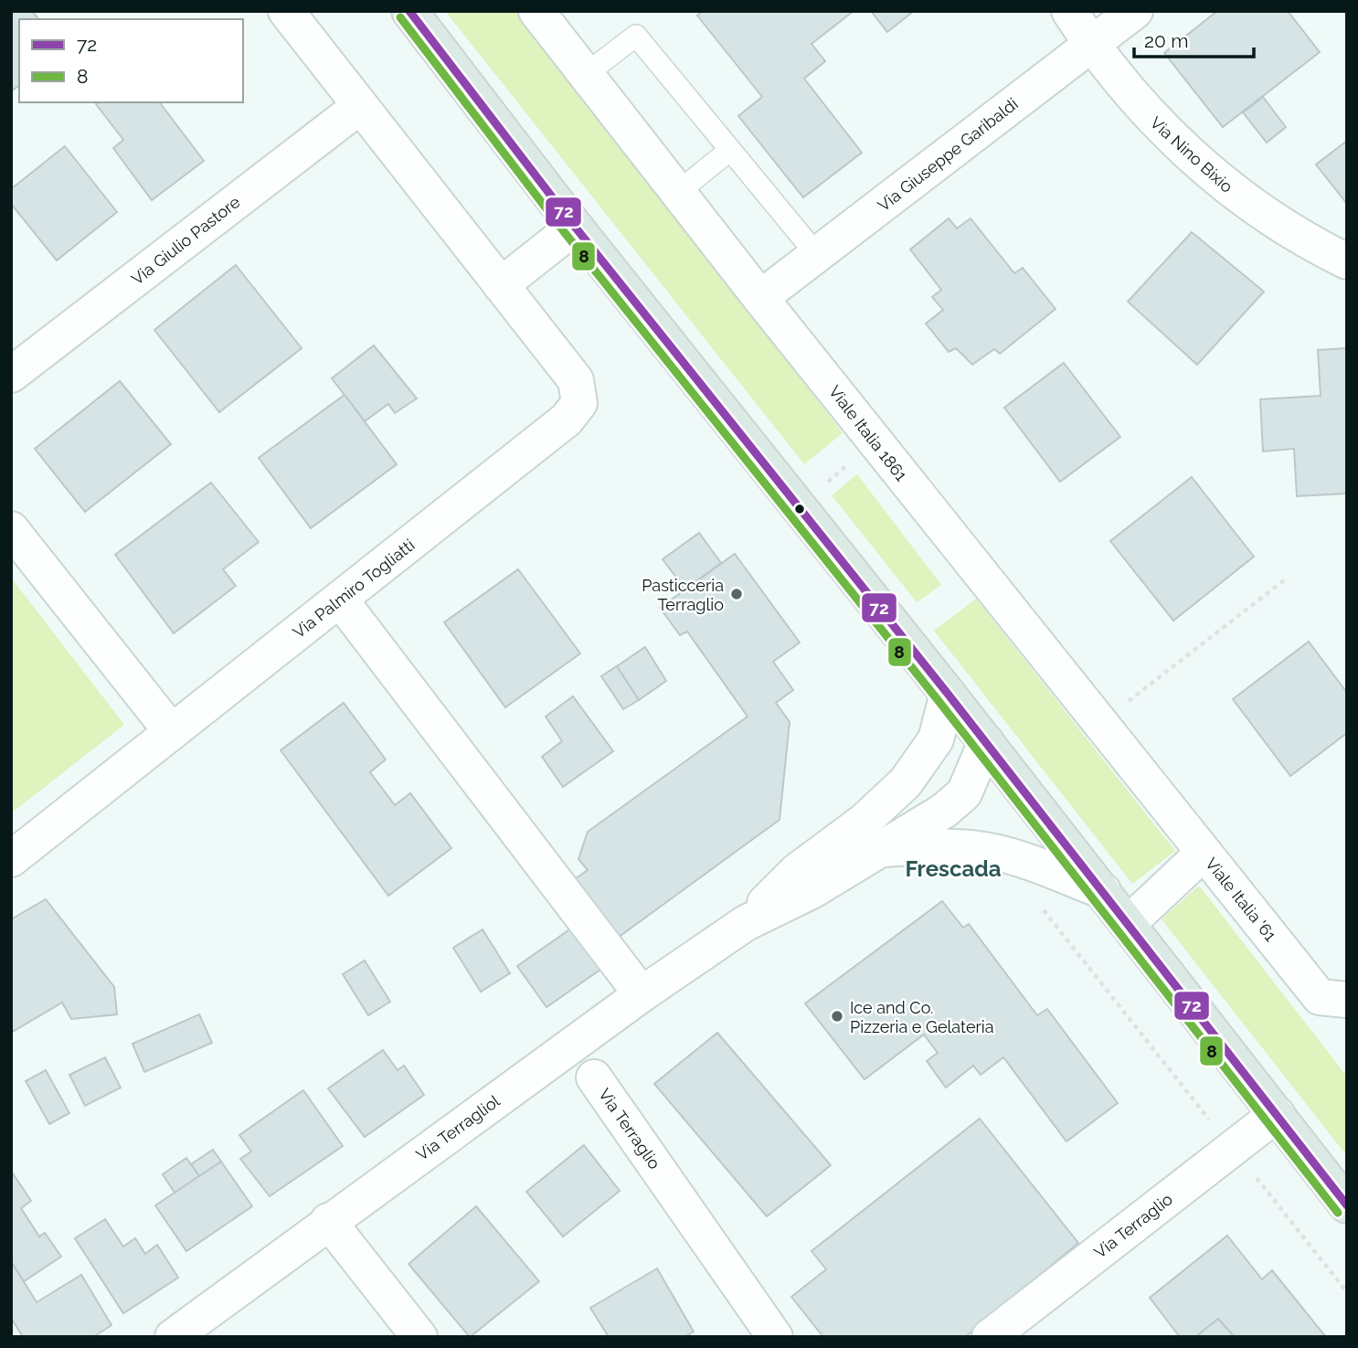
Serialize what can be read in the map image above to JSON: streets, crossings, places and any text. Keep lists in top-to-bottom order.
{
  "streets": {
    "street": [
      "Via Giuseppe Garibaldi",
      "Via Nino Bixio",
      "Via Giulio Pastore",
      "Viale Italia 1861",
      "Via Palmiro Togliatti",
      "Viale Italia '61",
      "Via Terragliol",
      "Via Terraglio"
    ]
  },
  "crossings": [
    ["Via Giuseppe Garibaldi", "Via Nino Bixio"],
    ["Via Giuseppe Garibaldi", "Viale Italia 1861"],
    ["Via Giulio Pastore", "Via Palmiro Togliatti"],
    ["Viale Italia 1861", "Viale Italia '61"]
  ],
  "districts": ["Frescada"],
  "places": ["Pasticceria Terraglio", "Ice and Co. Pizzeria e Gelateria"],
  "lines": ["transit line 72", "transit line 8"],
  "legend": ["72", "8"],
  "scale_bar": "20 m"
}
